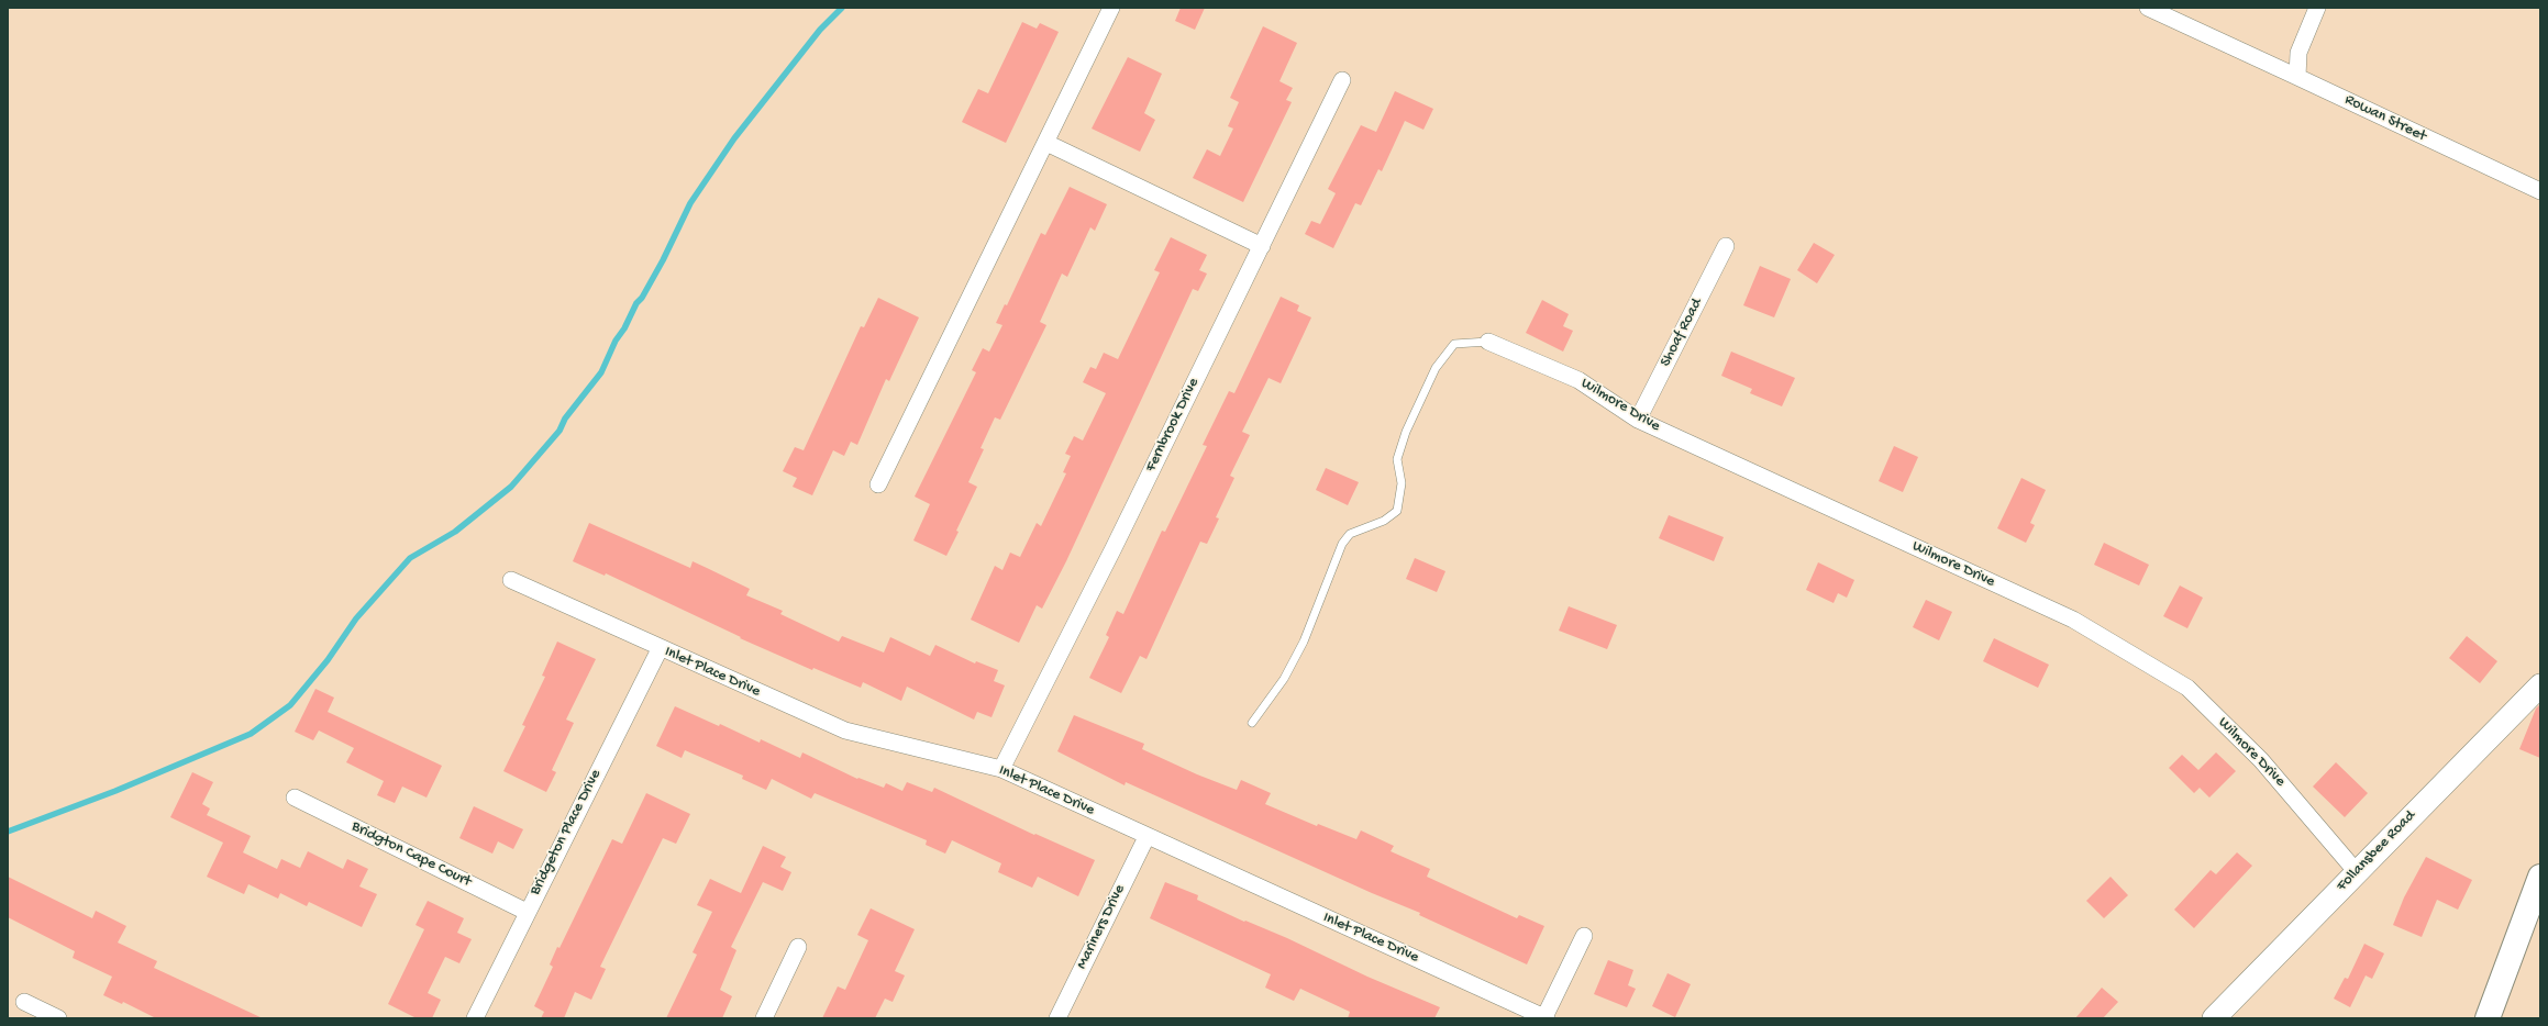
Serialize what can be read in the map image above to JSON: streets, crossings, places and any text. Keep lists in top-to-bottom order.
{
  "streets": {
    "street": [
      "Rowan Street",
      "Shoaf Road",
      "Wilmore Drive",
      "Fernbrook Drive",
      "Inlet Place Drive",
      "Bridgeton Place Drive",
      "Follansbee Road",
      "Bridgton Cape Court",
      "Mariners Drive"
    ]
  },
  "crossings": [
    ["Shoaf Road", "Wilmore Drive"],
    ["Wilmore Drive", "Follansbee Road"],
    ["Fernbrook Drive", "Inlet Place Drive"],
    ["Inlet Place Drive", "Bridgeton Place Drive"],
    ["Inlet Place Drive", "Mariners Drive"],
    ["Bridgeton Place Drive", "Bridgton Cape Court"]
  ]
}
